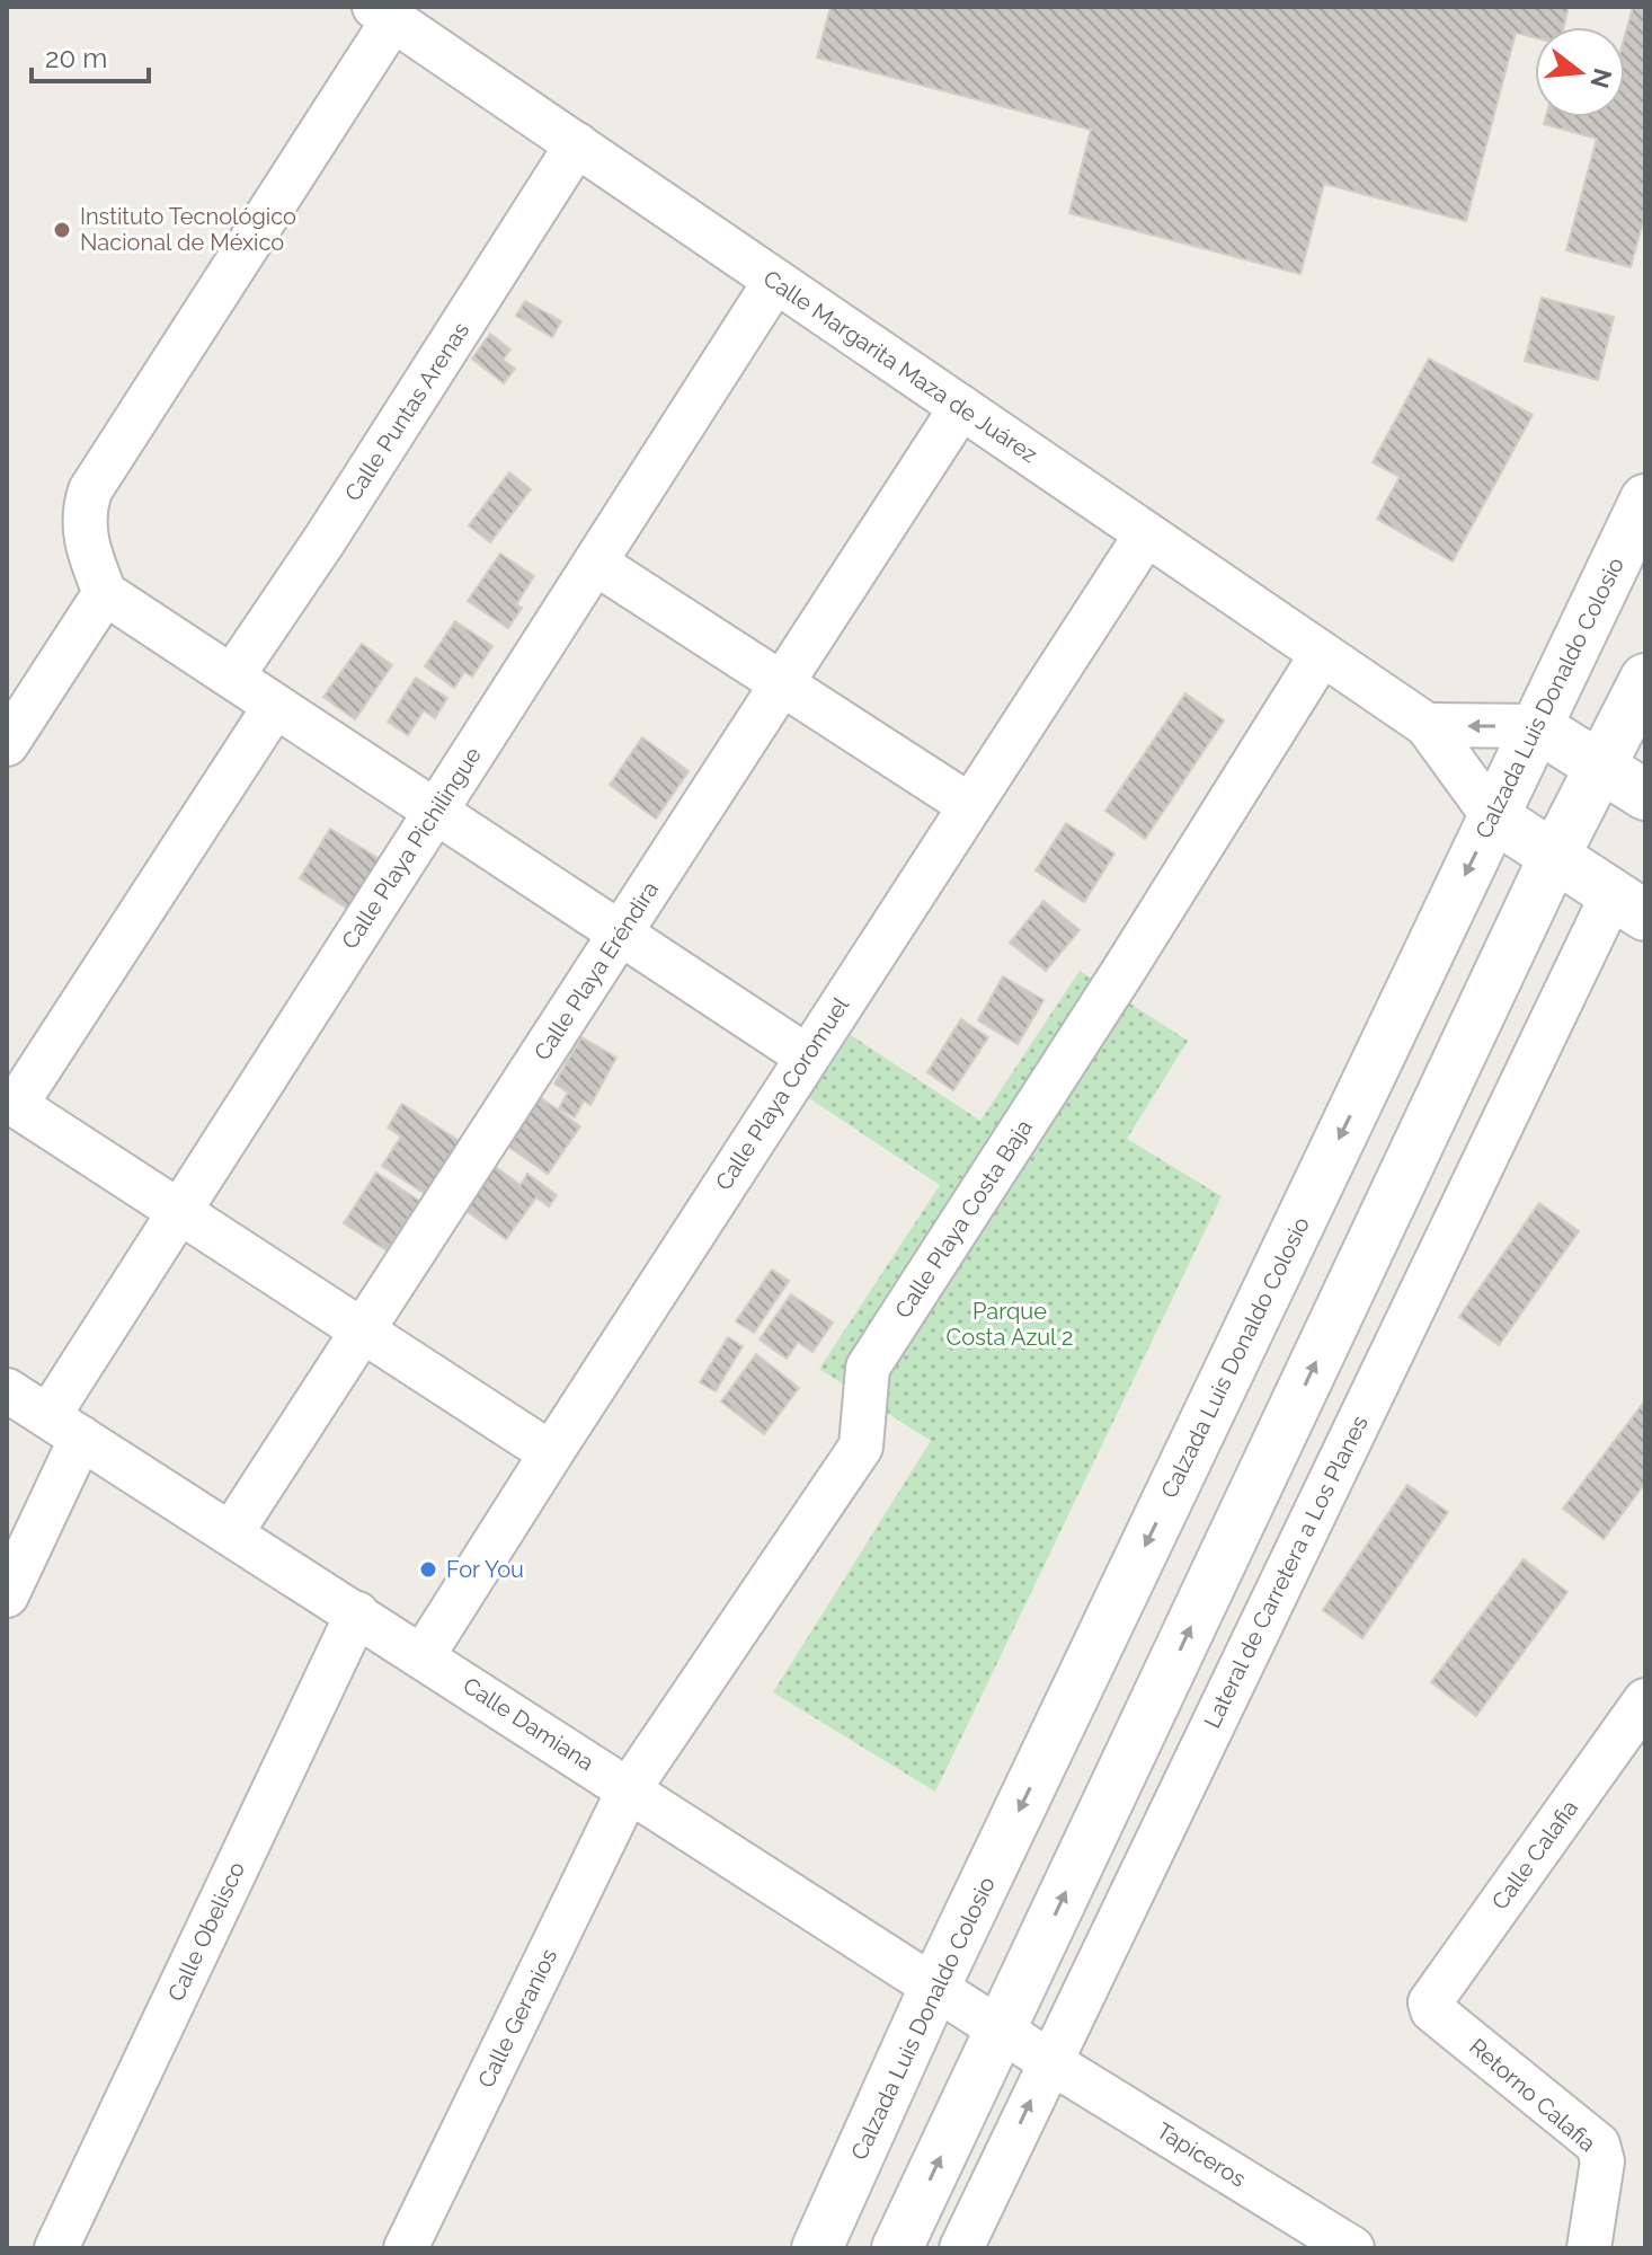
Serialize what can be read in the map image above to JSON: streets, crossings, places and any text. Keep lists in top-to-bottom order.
{
  "streets": {
    "main road": ["Calzada Luis Donaldo Colosio"],
    "street": [
      "Calle Margarita Maza de Juárez",
      "Calle Puntas Arenas",
      "Calle Playa Pichilingue",
      "Calle Playa Eréndira",
      "Calle Playa Coromuel",
      "Calle Playa Costa Baja",
      "Lateral de Carretera a Los Planes",
      "Calle Damiana",
      "Calle Calafia",
      "Calle Obelisco",
      "Calle Geranios",
      "Retorno Calafia",
      "Tapiceros"
    ]
  },
  "crossings": [
    ["Calle Margarita Maza de Juárez", "Calle Puntas Arenas"],
    ["Calle Margarita Maza de Juárez", "Calzada Luis Donaldo Colosio"],
    ["Calle Margarita Maza de Juárez", "Calle Playa Pichilingue"],
    ["Calle Margarita Maza de Juárez", "Calle Playa Eréndira"],
    ["Calle Margarita Maza de Juárez", "Calle Playa Coromuel"],
    ["Calle Margarita Maza de Juárez", "Calle Playa Costa Baja"],
    ["Calzada Luis Donaldo Colosio", "Calle Damiana"],
    ["Calle Playa Pichilingue", "Calle Damiana"],
    ["Calle Playa Eréndira", "Calle Damiana"],
    ["Calle Playa Coromuel", "Calle Damiana"],
    ["Calle Playa Costa Baja", "Calle Damiana"],
    ["Calle Playa Costa Baja", "Calle Geranios"],
    ["Lateral de Carretera a Los Planes", "Calle Damiana"],
    ["Lateral de Carretera a Los Planes", "Tapiceros"],
    ["Calle Damiana", "Calle Obelisco"],
    ["Calle Damiana", "Calle Geranios"],
    ["Calle Damiana", "Tapiceros"],
    ["Calle Calafia", "Retorno Calafia"]
  ],
  "parks": ["Parque Costa Azul 2"],
  "places": ["Instituto Tecnológico Nacional de México", "For You"],
  "scale_bar": "20 m",
  "north": "right"
}
